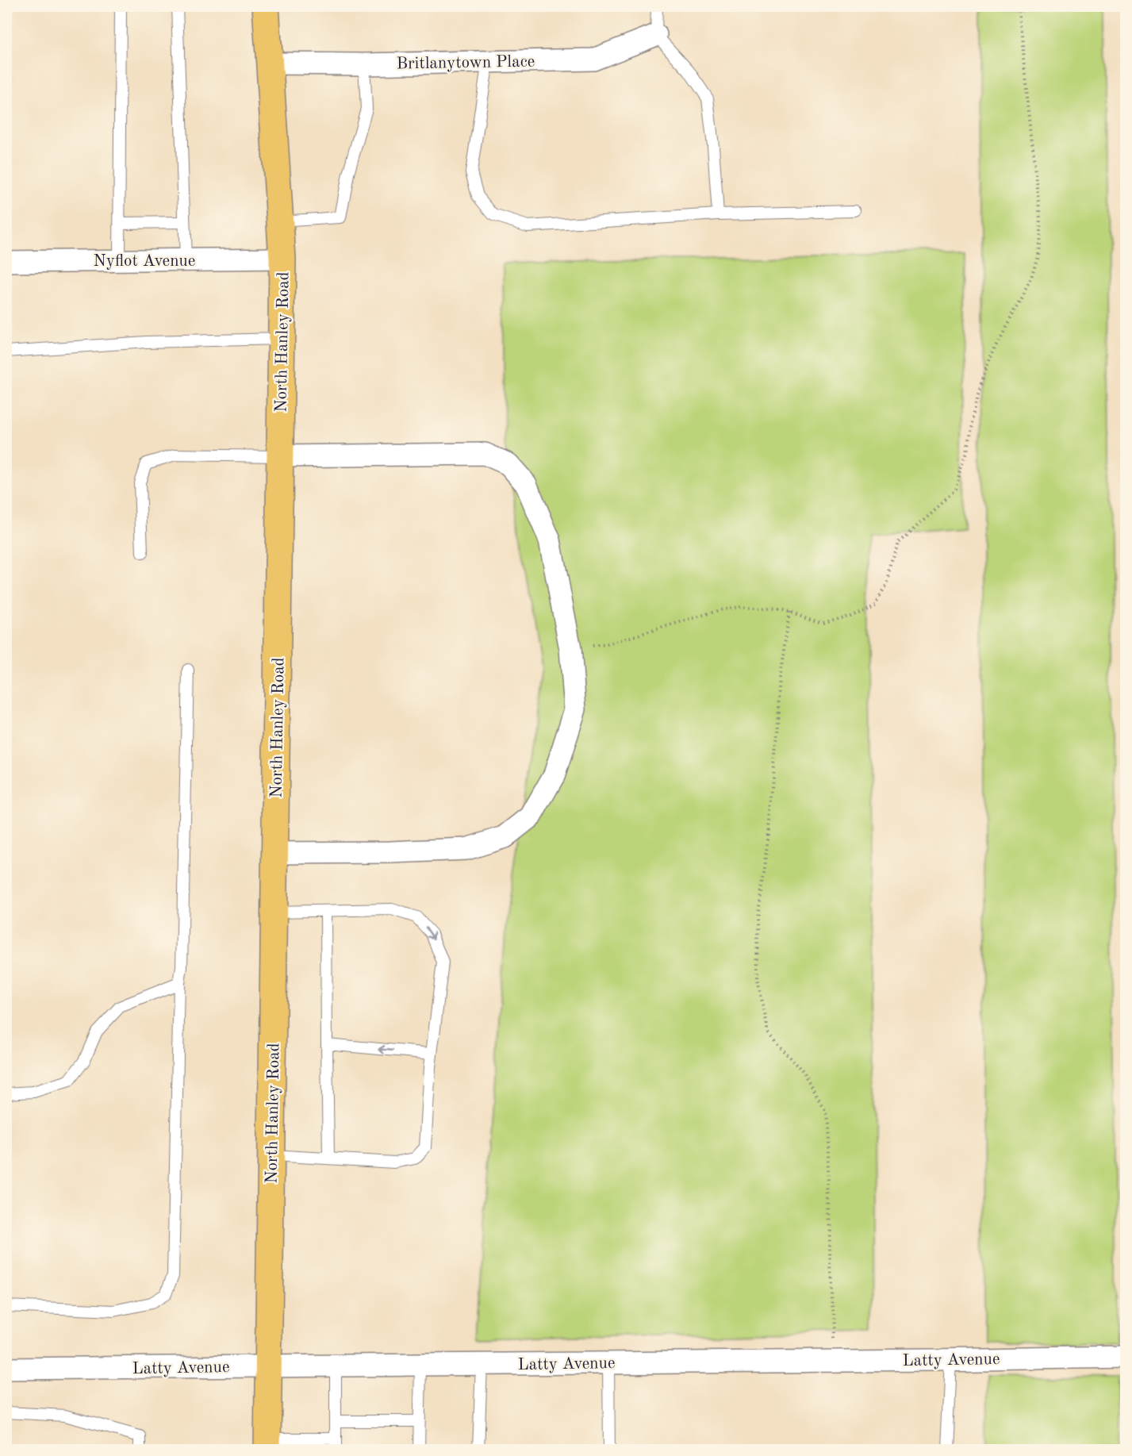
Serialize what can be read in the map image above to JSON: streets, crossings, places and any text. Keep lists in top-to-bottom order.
{
  "streets": {
    "main road": ["North Hanley Road"],
    "street": ["Britlanytown Place", "Nyflot Avenue", "Latty Avenue"]
  },
  "crossings": [
    ["Britlanytown Place", "North Hanley Road"],
    ["Nyflot Avenue", "North Hanley Road"],
    ["North Hanley Road", "Latty Avenue"]
  ]
}
